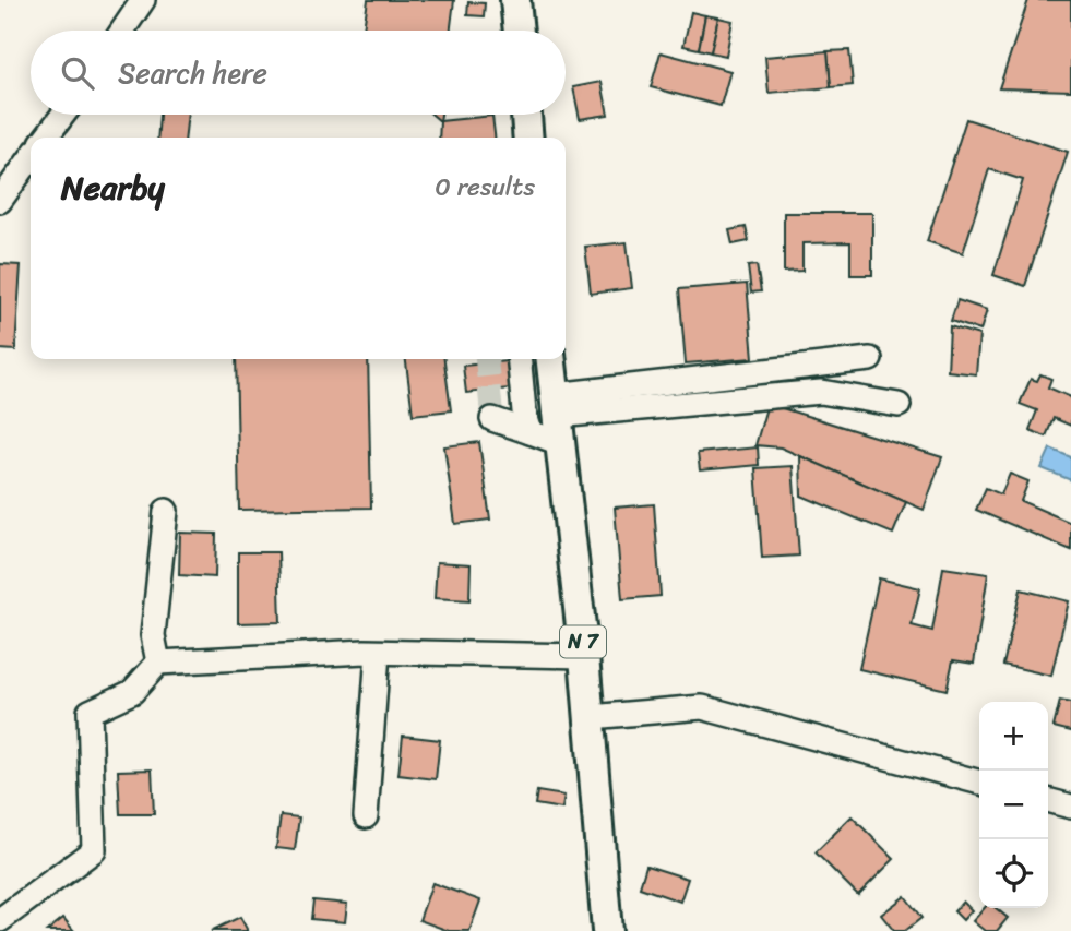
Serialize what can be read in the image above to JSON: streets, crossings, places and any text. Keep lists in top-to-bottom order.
{
  "streets": {
    "main road": ["N 7"]
  },
  "page": {
    "search": "Search here",
    "heading": ["Nearby", "0 results"],
    "map_buttons": ["+", "−"]
  }
}
